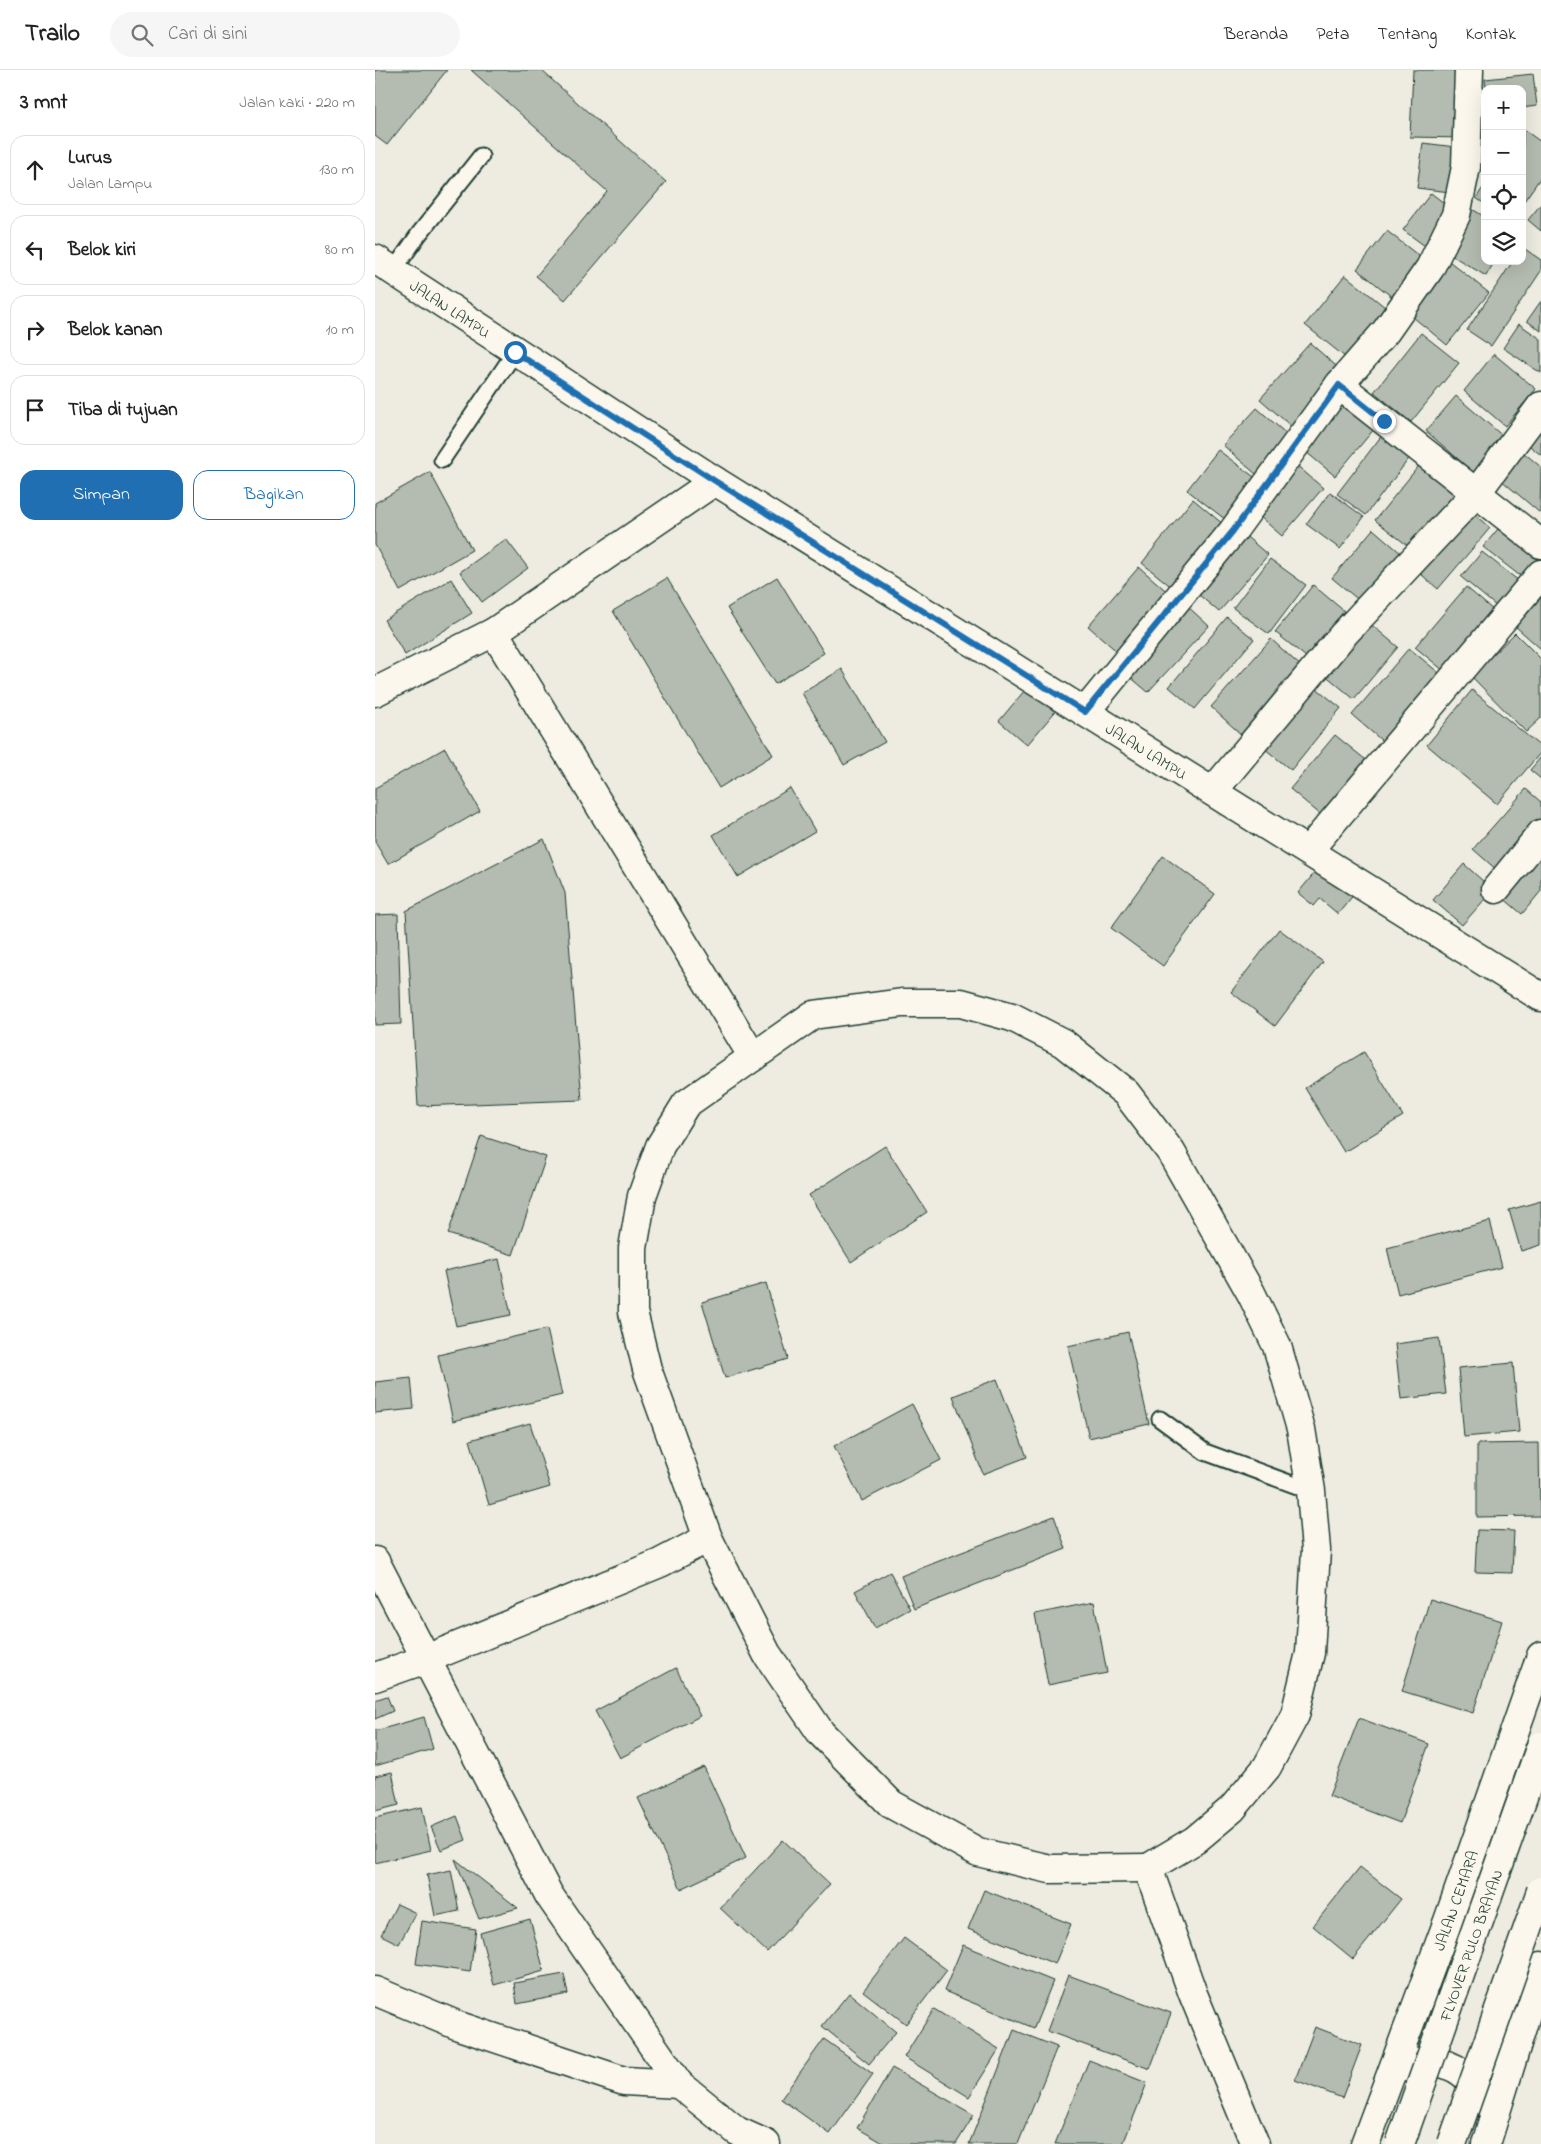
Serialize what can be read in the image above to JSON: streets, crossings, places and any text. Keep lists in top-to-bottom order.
{
  "streets": {
    "main road": ["JALAN LAMPU", "JALAN CEMARA", "FLYOVER PULO BRAYAN"]
  },
  "page": {
    "header": "Trailo",
    "search": "Cari di sini",
    "nav": [
      "Beranda",
      "Peta",
      "Tentang",
      "Kontak"
    ],
    "heading": ["3 mnt", "Jalan kaki · 220 m"],
    "map_buttons": ["+", "−"],
    "list": [
      ["Lurus", "Jalan Lampu", "130 m"],
      ["Belok kiri", "80 m"],
      ["Belok kanan", "10 m"],
      "Tiba di tujuan"
    ],
    "buttons": ["Simpan", "Bagikan"]
  }
}
